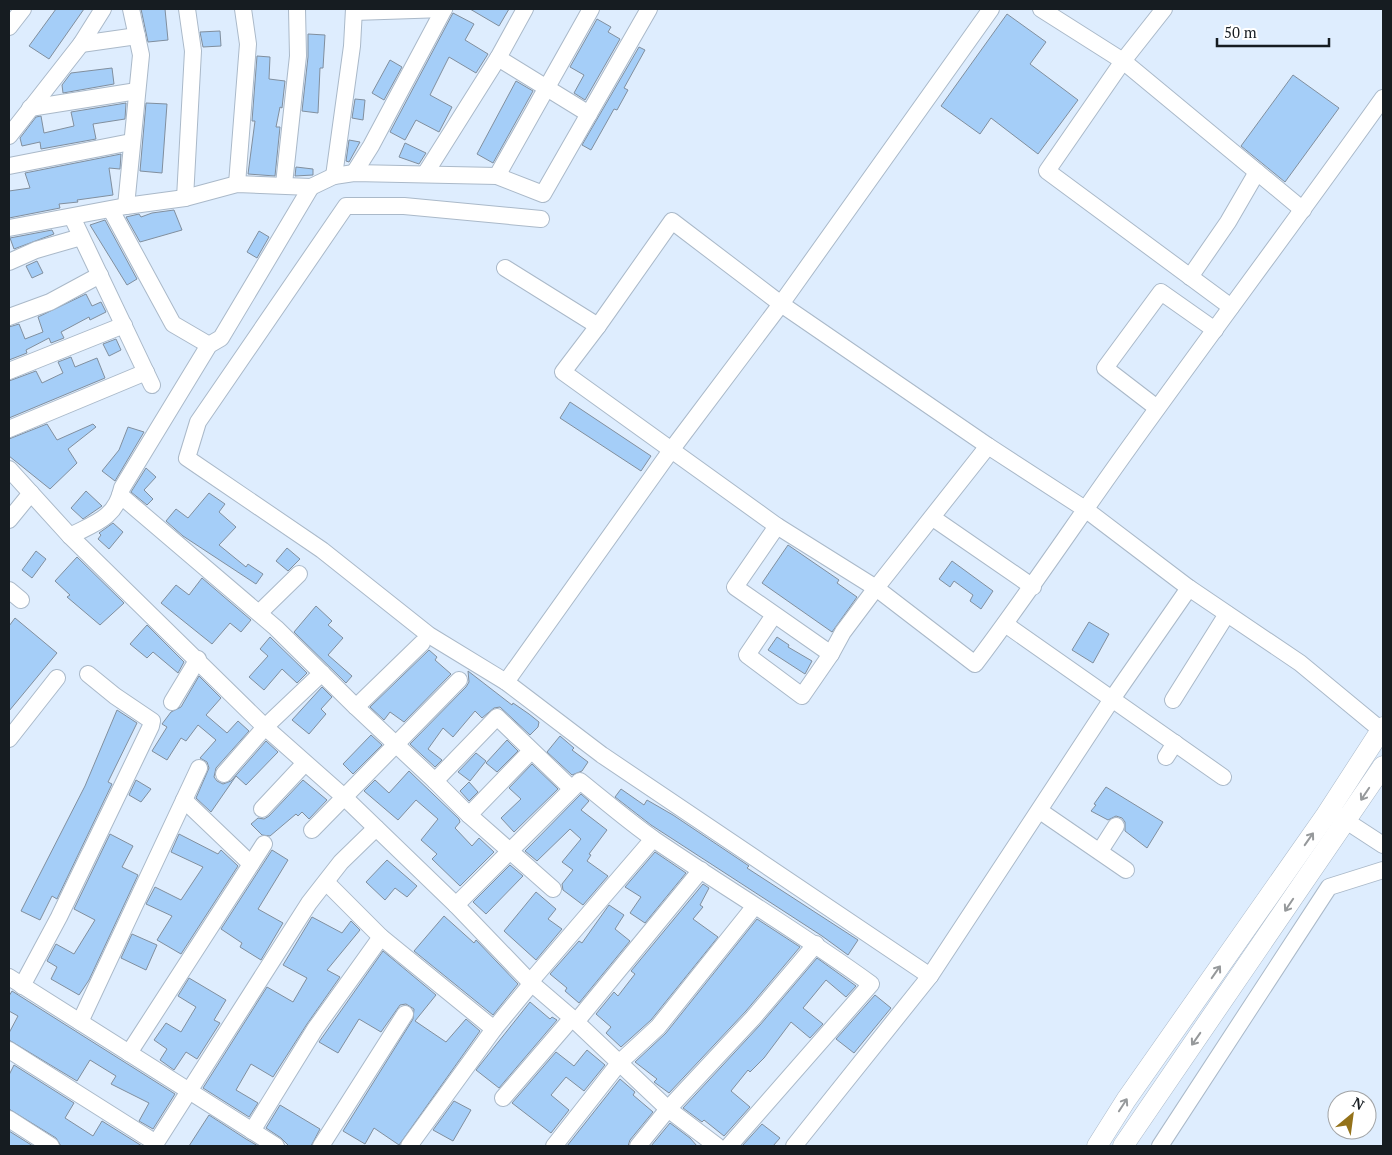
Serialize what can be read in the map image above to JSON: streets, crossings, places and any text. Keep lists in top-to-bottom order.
{
  "scale_bar": "50 m",
  "north": "top right"
}
